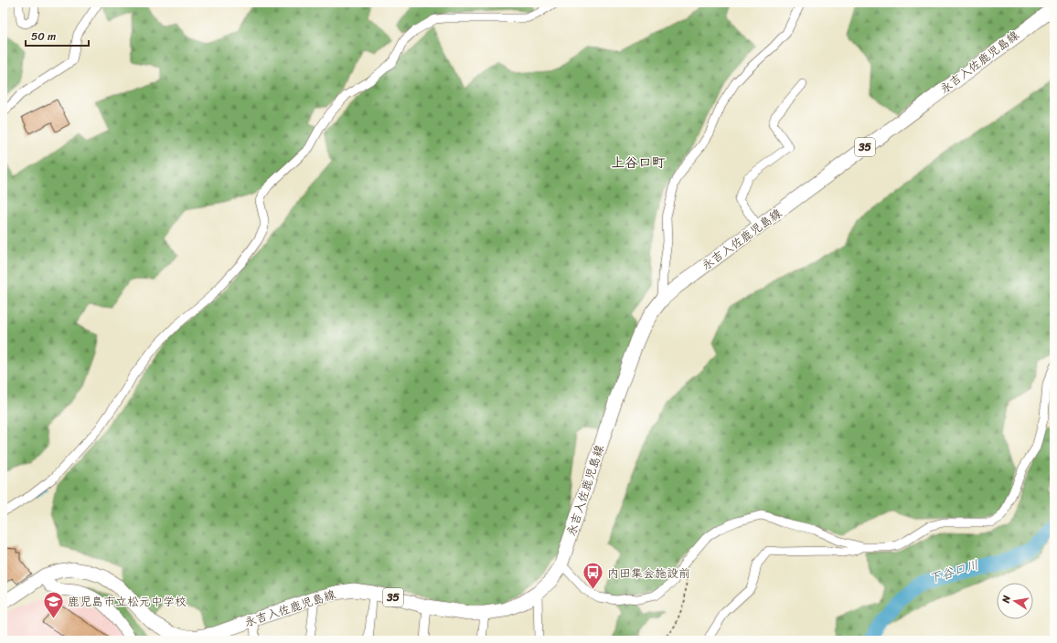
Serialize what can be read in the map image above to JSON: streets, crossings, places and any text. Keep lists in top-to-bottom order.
{
  "streets": {
    "main road": ["永吉入佐鹿児島線", "35"]
  },
  "districts": ["上谷口町"],
  "water": ["下谷口川"],
  "places": {
    "bus stop": ["内田集会施設前"],
    "school or university": ["鹿児島市立松元中学校"]
  },
  "scale_bar": "50 m",
  "north": "left"
}
